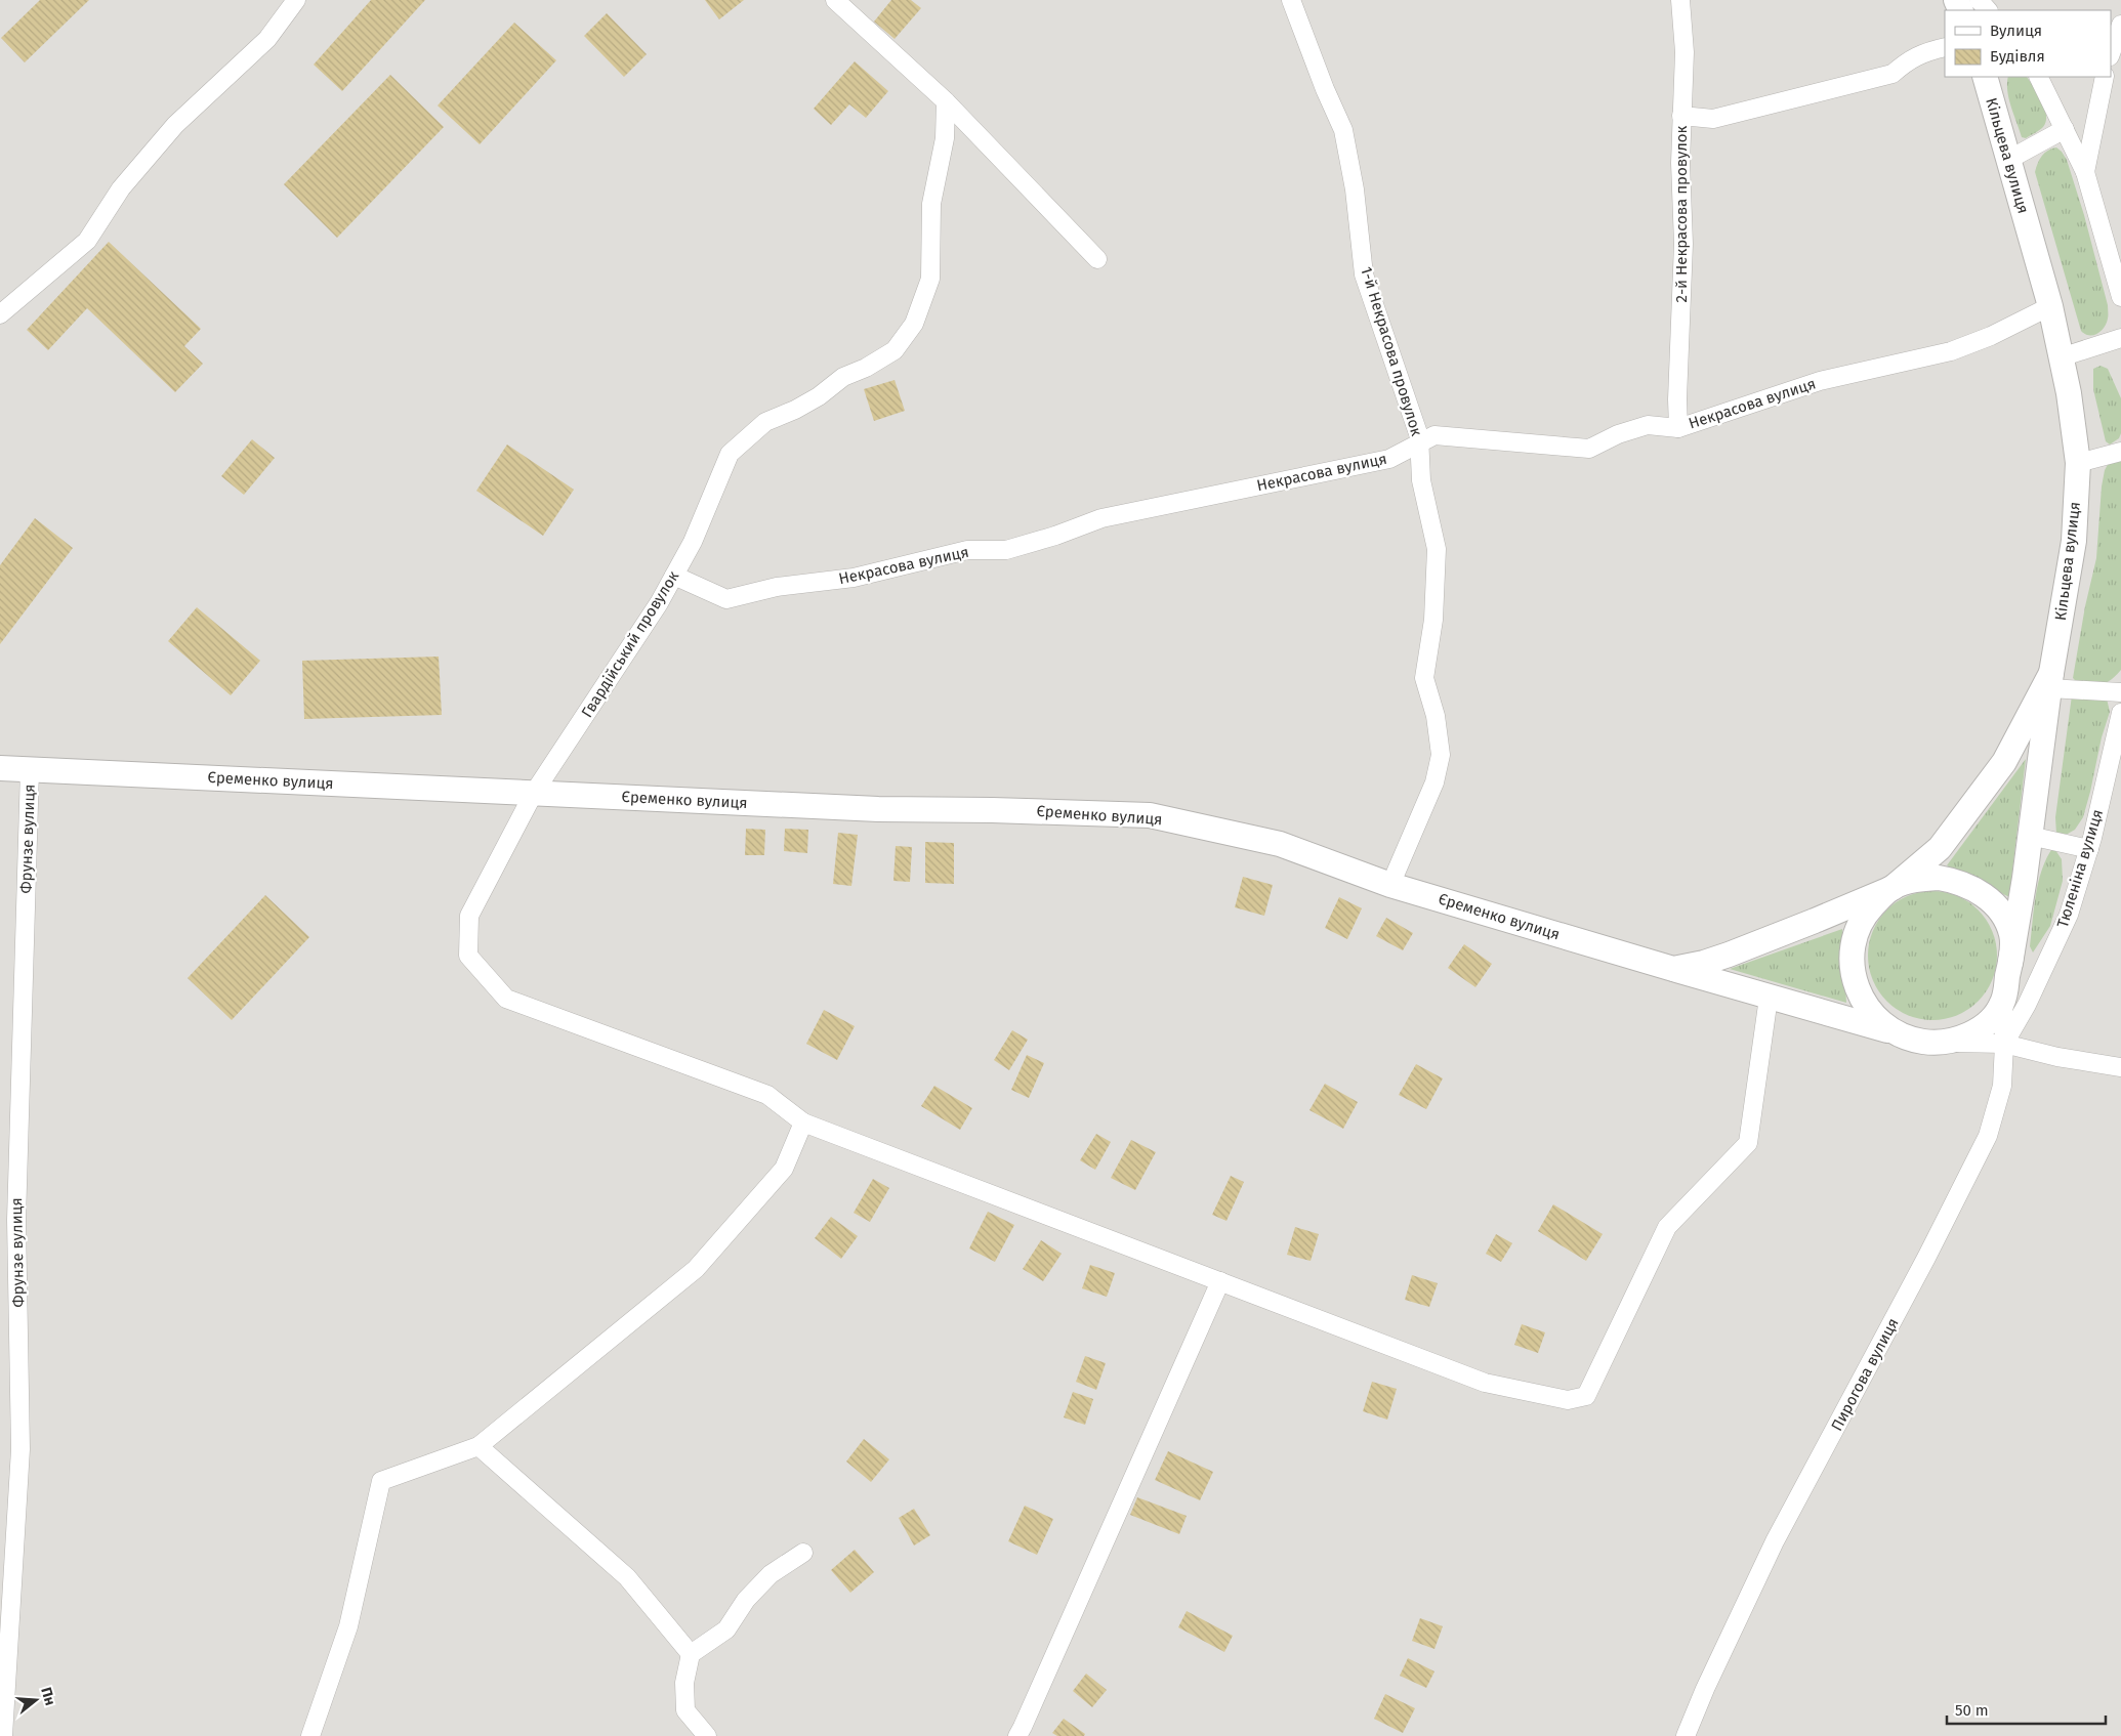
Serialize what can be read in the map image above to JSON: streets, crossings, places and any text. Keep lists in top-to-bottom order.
{
  "streets": {
    "street": [
      "Кільцева вулиця",
      "2-й Некрасова провулок",
      "1-й Некрасова провулок",
      "Некрасова вулиця",
      "Гвардійський провулок",
      "Єременко вулиця",
      "Фрунзе вулиця",
      "Тюленіна вулиця",
      "Пирогова вулиця"
    ]
  },
  "crossings": [
    ["Кільцева вулиця", "Некрасова вулиця"],
    ["Кільцева вулиця", "Єременко вулиця"],
    ["Кільцева вулиця", "Пирогова вулиця"],
    ["2-й Некрасова провулок", "Некрасова вулиця"],
    ["1-й Некрасова провулок", "Некрасова вулиця"],
    ["1-й Некрасова провулок", "Єременко вулиця"],
    ["Некрасова вулиця", "Гвардійський провулок"],
    ["Гвардійський провулок", "Єременко вулиця"],
    ["Єременко вулиця", "Фрунзе вулиця"],
    ["Єременко вулиця", "Пирогова вулиця"],
    ["Тюленіна вулиця", "Пирогова вулиця"]
  ],
  "legend": ["Вулиця", "Будівля"],
  "scale_bar": "50 m",
  "north": "right"
}
